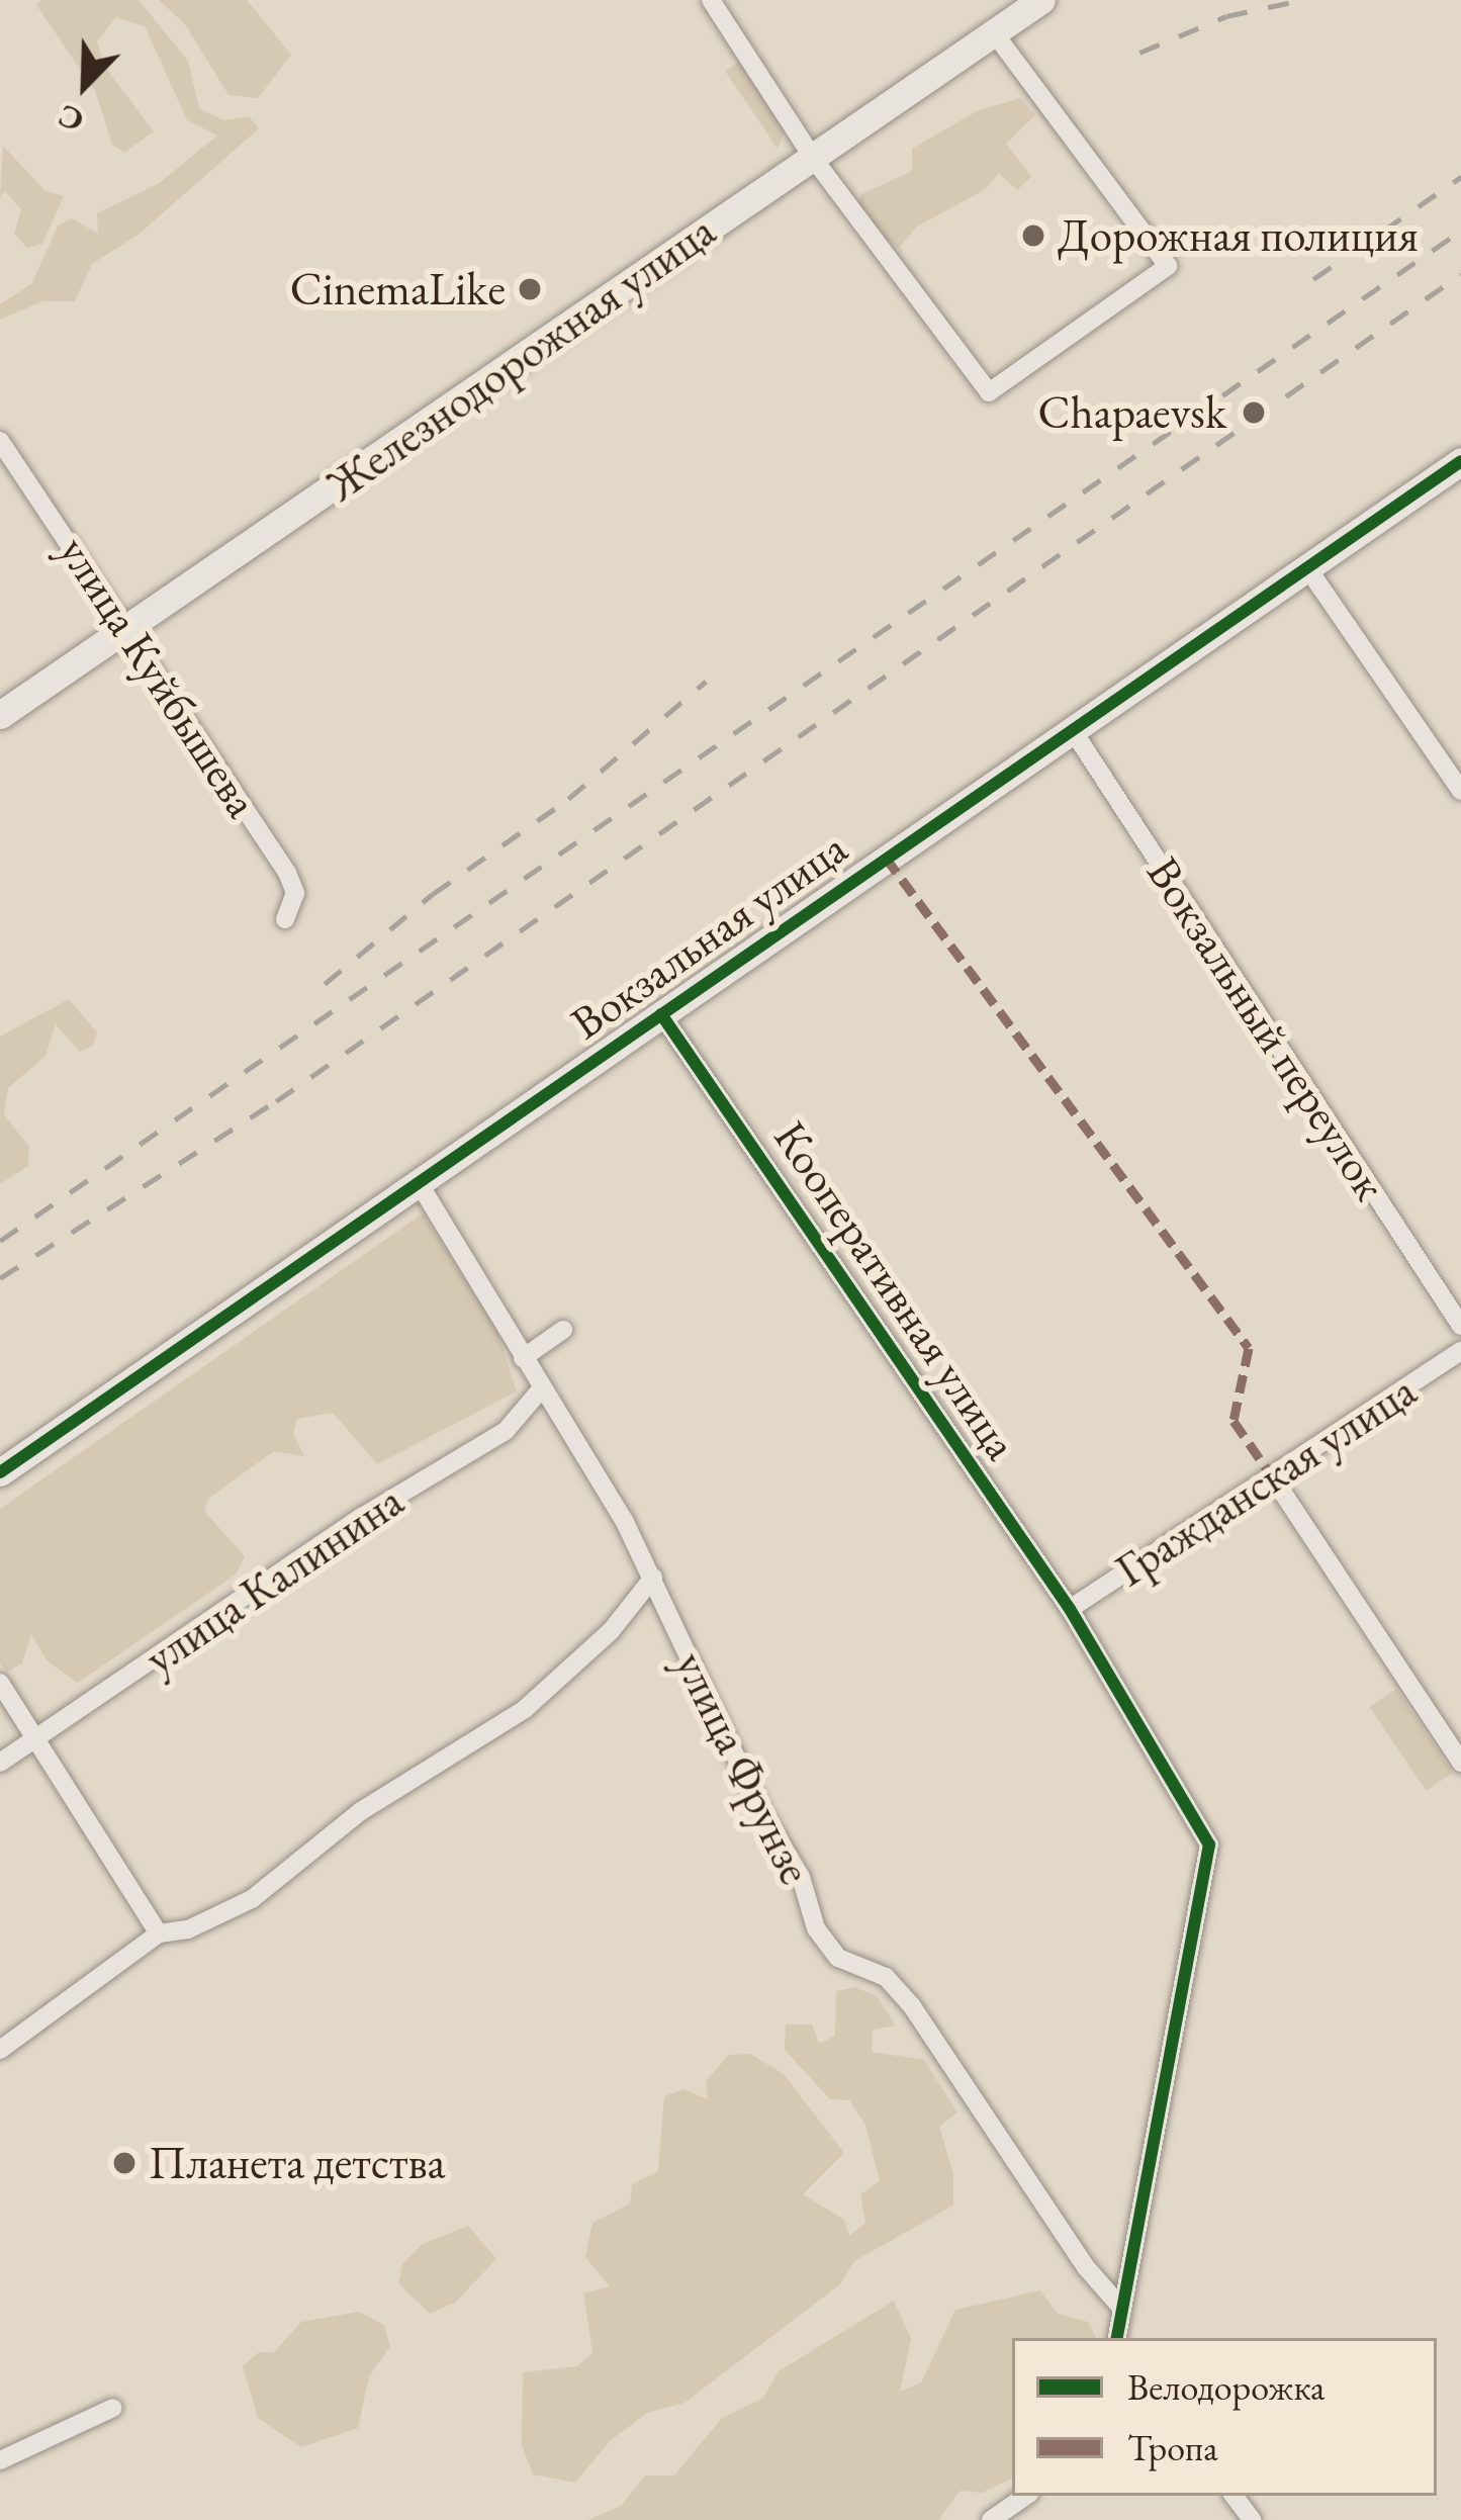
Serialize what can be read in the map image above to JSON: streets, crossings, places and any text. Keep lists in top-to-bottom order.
{
  "streets": {
    "street": [
      "Железнодорожная улица",
      "улица Куйбышева",
      "Вокзальная улица",
      "Вокзальный переулок",
      "Кооперативная улица",
      "Гражданская улица",
      "улица Калинина",
      "улица Фрунзе"
    ]
  },
  "crossings": [
    ["Железнодорожная улица", "улица Куйбышева"],
    ["Вокзальная улица", "Вокзальный переулок"],
    ["Вокзальная улица", "Кооперативная улица"],
    ["Вокзальная улица", "улица Фрунзе"],
    ["Кооперативная улица", "Гражданская улица"],
    ["Кооперативная улица", "улица Фрунзе"],
    ["улица Калинина", "улица Фрунзе"]
  ],
  "places": [
    "Дорожная полиция",
    "CinemaLike",
    "Chapaevsk",
    "Планета детства"
  ],
  "legend": ["Велодорожка", "Тропа"],
  "north": "bottom left"
}
